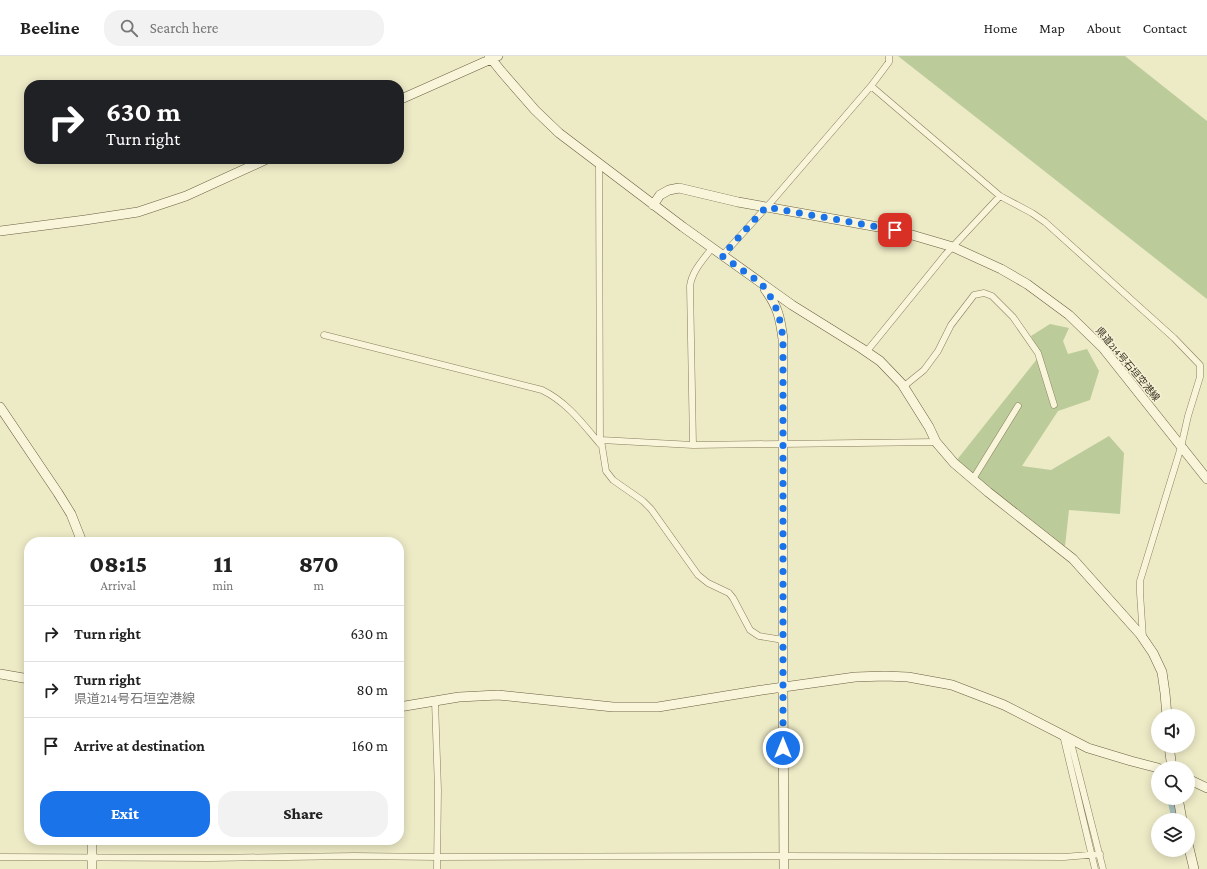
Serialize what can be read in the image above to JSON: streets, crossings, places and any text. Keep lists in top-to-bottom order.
{
  "streets": {
    "street": ["県道214号石垣空港線"]
  },
  "page": {
    "header": "Beeline",
    "search": "Search here",
    "nav": [
      "Home",
      "Map",
      "About",
      "Contact"
    ],
    "turn": ["630 m", "Turn right"],
    "eta": [
      "08:15",
      "Arrival",
      "11",
      "min",
      "870",
      "m"
    ],
    "list": [
      {
        "name": "Turn right",
        "value": "630 m"
      },
      {
        "name": "Turn right",
        "note": "県道214号石垣空港線",
        "value": "80 m"
      },
      {
        "name": "Arrive at destination",
        "value": "160 m"
      }
    ],
    "buttons": ["Exit", "Share"]
  }
}
